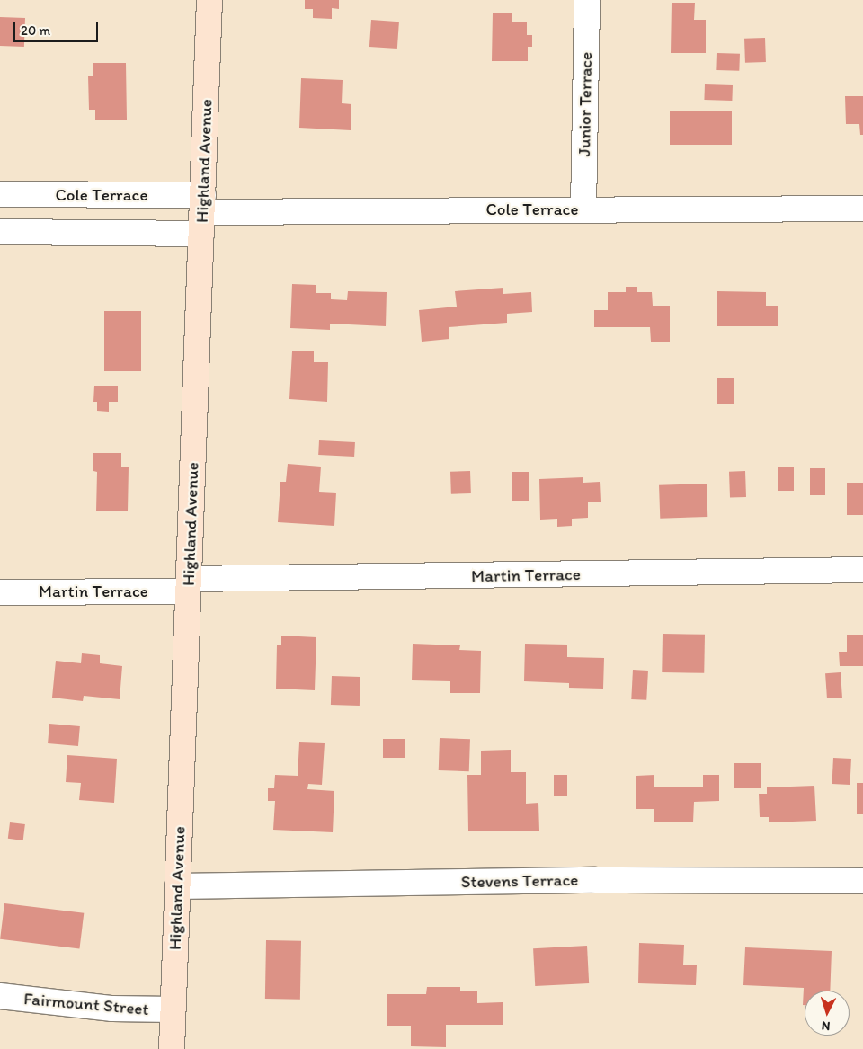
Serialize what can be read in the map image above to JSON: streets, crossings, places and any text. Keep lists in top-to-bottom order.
{
  "streets": {
    "street": [
      "Junior Terrace",
      "Highland Avenue",
      "Cole Terrace",
      "Martin Terrace",
      "Stevens Terrace",
      "Fairmount Street"
    ]
  },
  "crossings": [
    ["Junior Terrace", "Cole Terrace"],
    ["Highland Avenue", "Cole Terrace"],
    ["Highland Avenue", "Martin Terrace"],
    ["Highland Avenue", "Stevens Terrace"],
    ["Highland Avenue", "Fairmount Street"]
  ],
  "scale_bar": "20 m",
  "north": "bottom"
}
